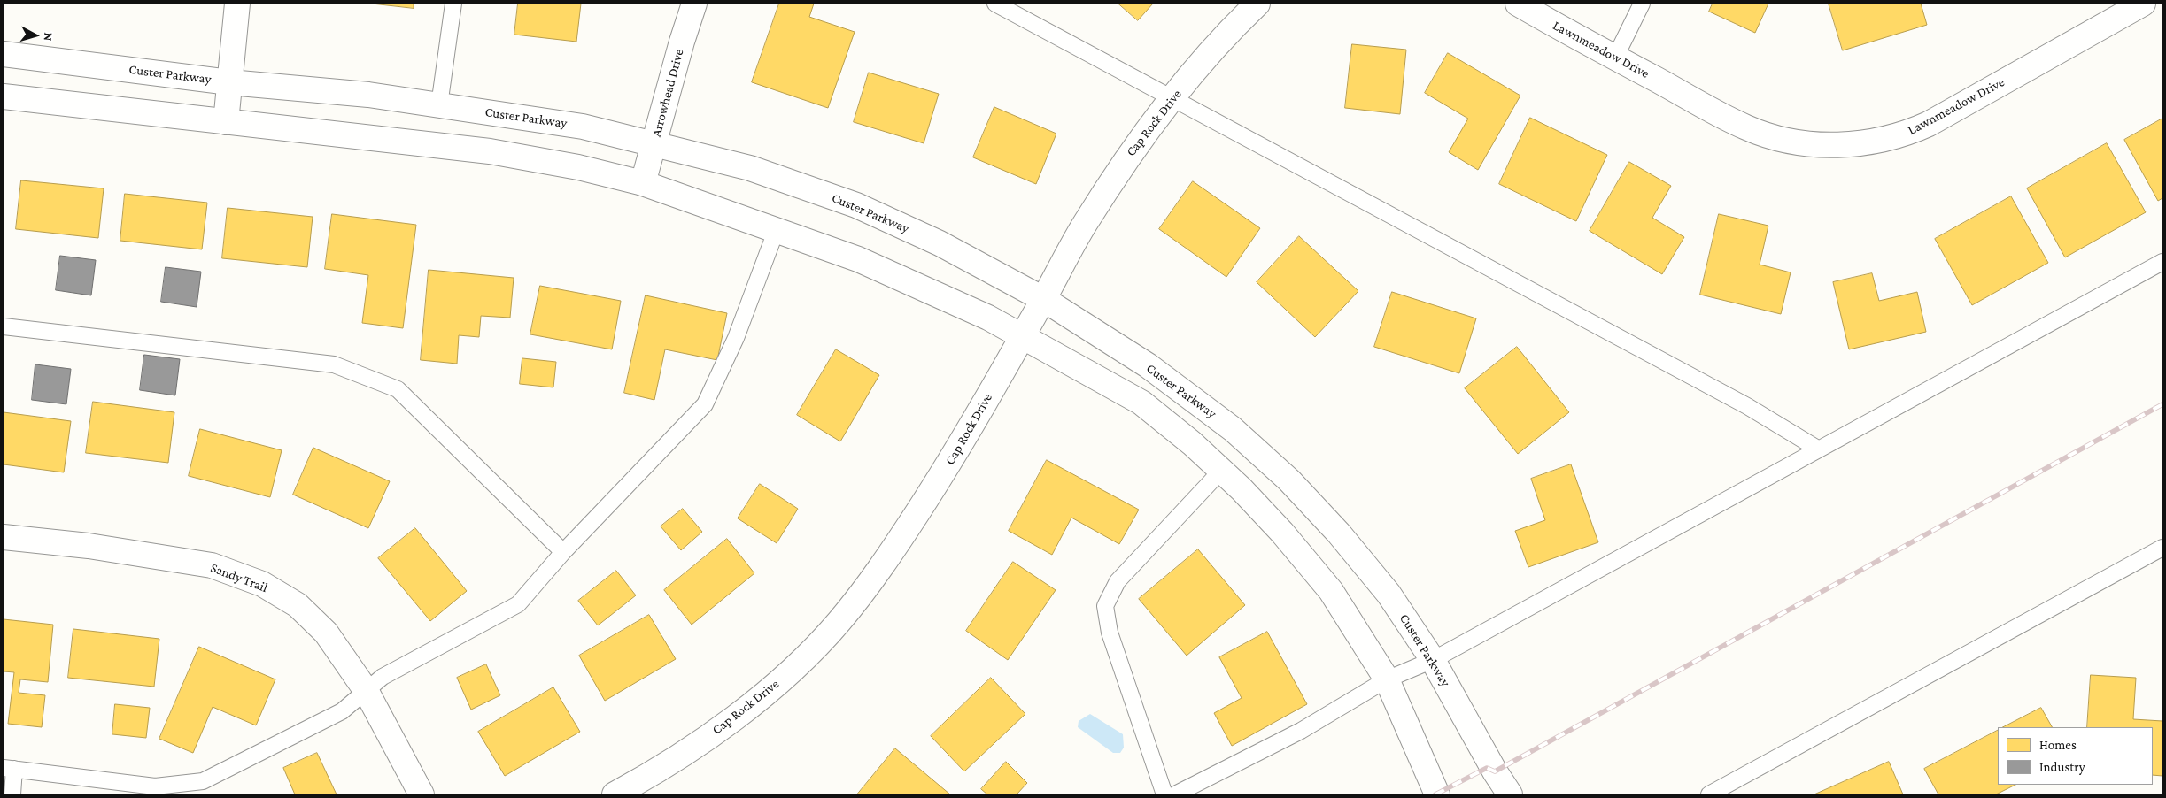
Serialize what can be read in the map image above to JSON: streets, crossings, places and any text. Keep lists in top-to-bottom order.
{
  "streets": {
    "street": [
      "Lawnmeadow Drive",
      "Custer Parkway",
      "Arrowhead Drive",
      "Cap Rock Drive",
      "Sandy Trail"
    ]
  },
  "crossings": [
    ["Custer Parkway", "Arrowhead Drive"],
    ["Custer Parkway", "Cap Rock Drive"]
  ],
  "legend": ["Homes", "Industry"],
  "north": "right"
}
